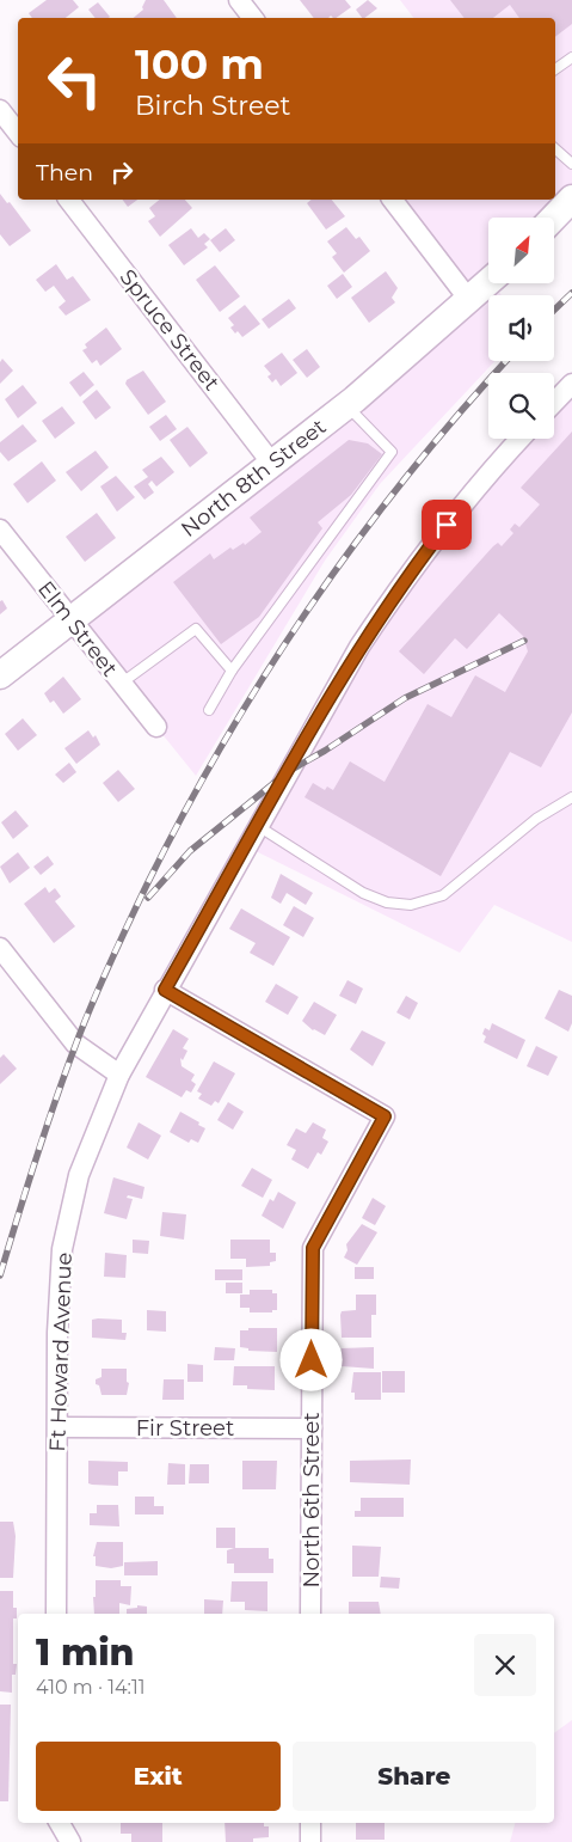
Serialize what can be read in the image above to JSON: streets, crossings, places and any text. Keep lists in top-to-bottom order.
{
  "streets": {
    "main road": ["North 8th Street"],
    "street": [
      "Spruce Street",
      "Elm Street",
      "Ft Howard Avenue",
      "Fir Street",
      "North 6th Street"
    ]
  },
  "crossings": [
    ["Spruce Street", "North 8th Street"],
    ["North 8th Street", "Elm Street"],
    ["Ft Howard Avenue", "Fir Street"],
    ["Ft Howard Avenue", "North 6th Street"],
    ["Fir Street", "North 6th Street"]
  ],
  "north": "top right",
  "page": {
    "turn": ["100 m", "Birch Street"],
    "then": "Then",
    "heading": ["1 min", "410 m · 14:11"],
    "buttons": ["Exit", "Share"]
  }
}
